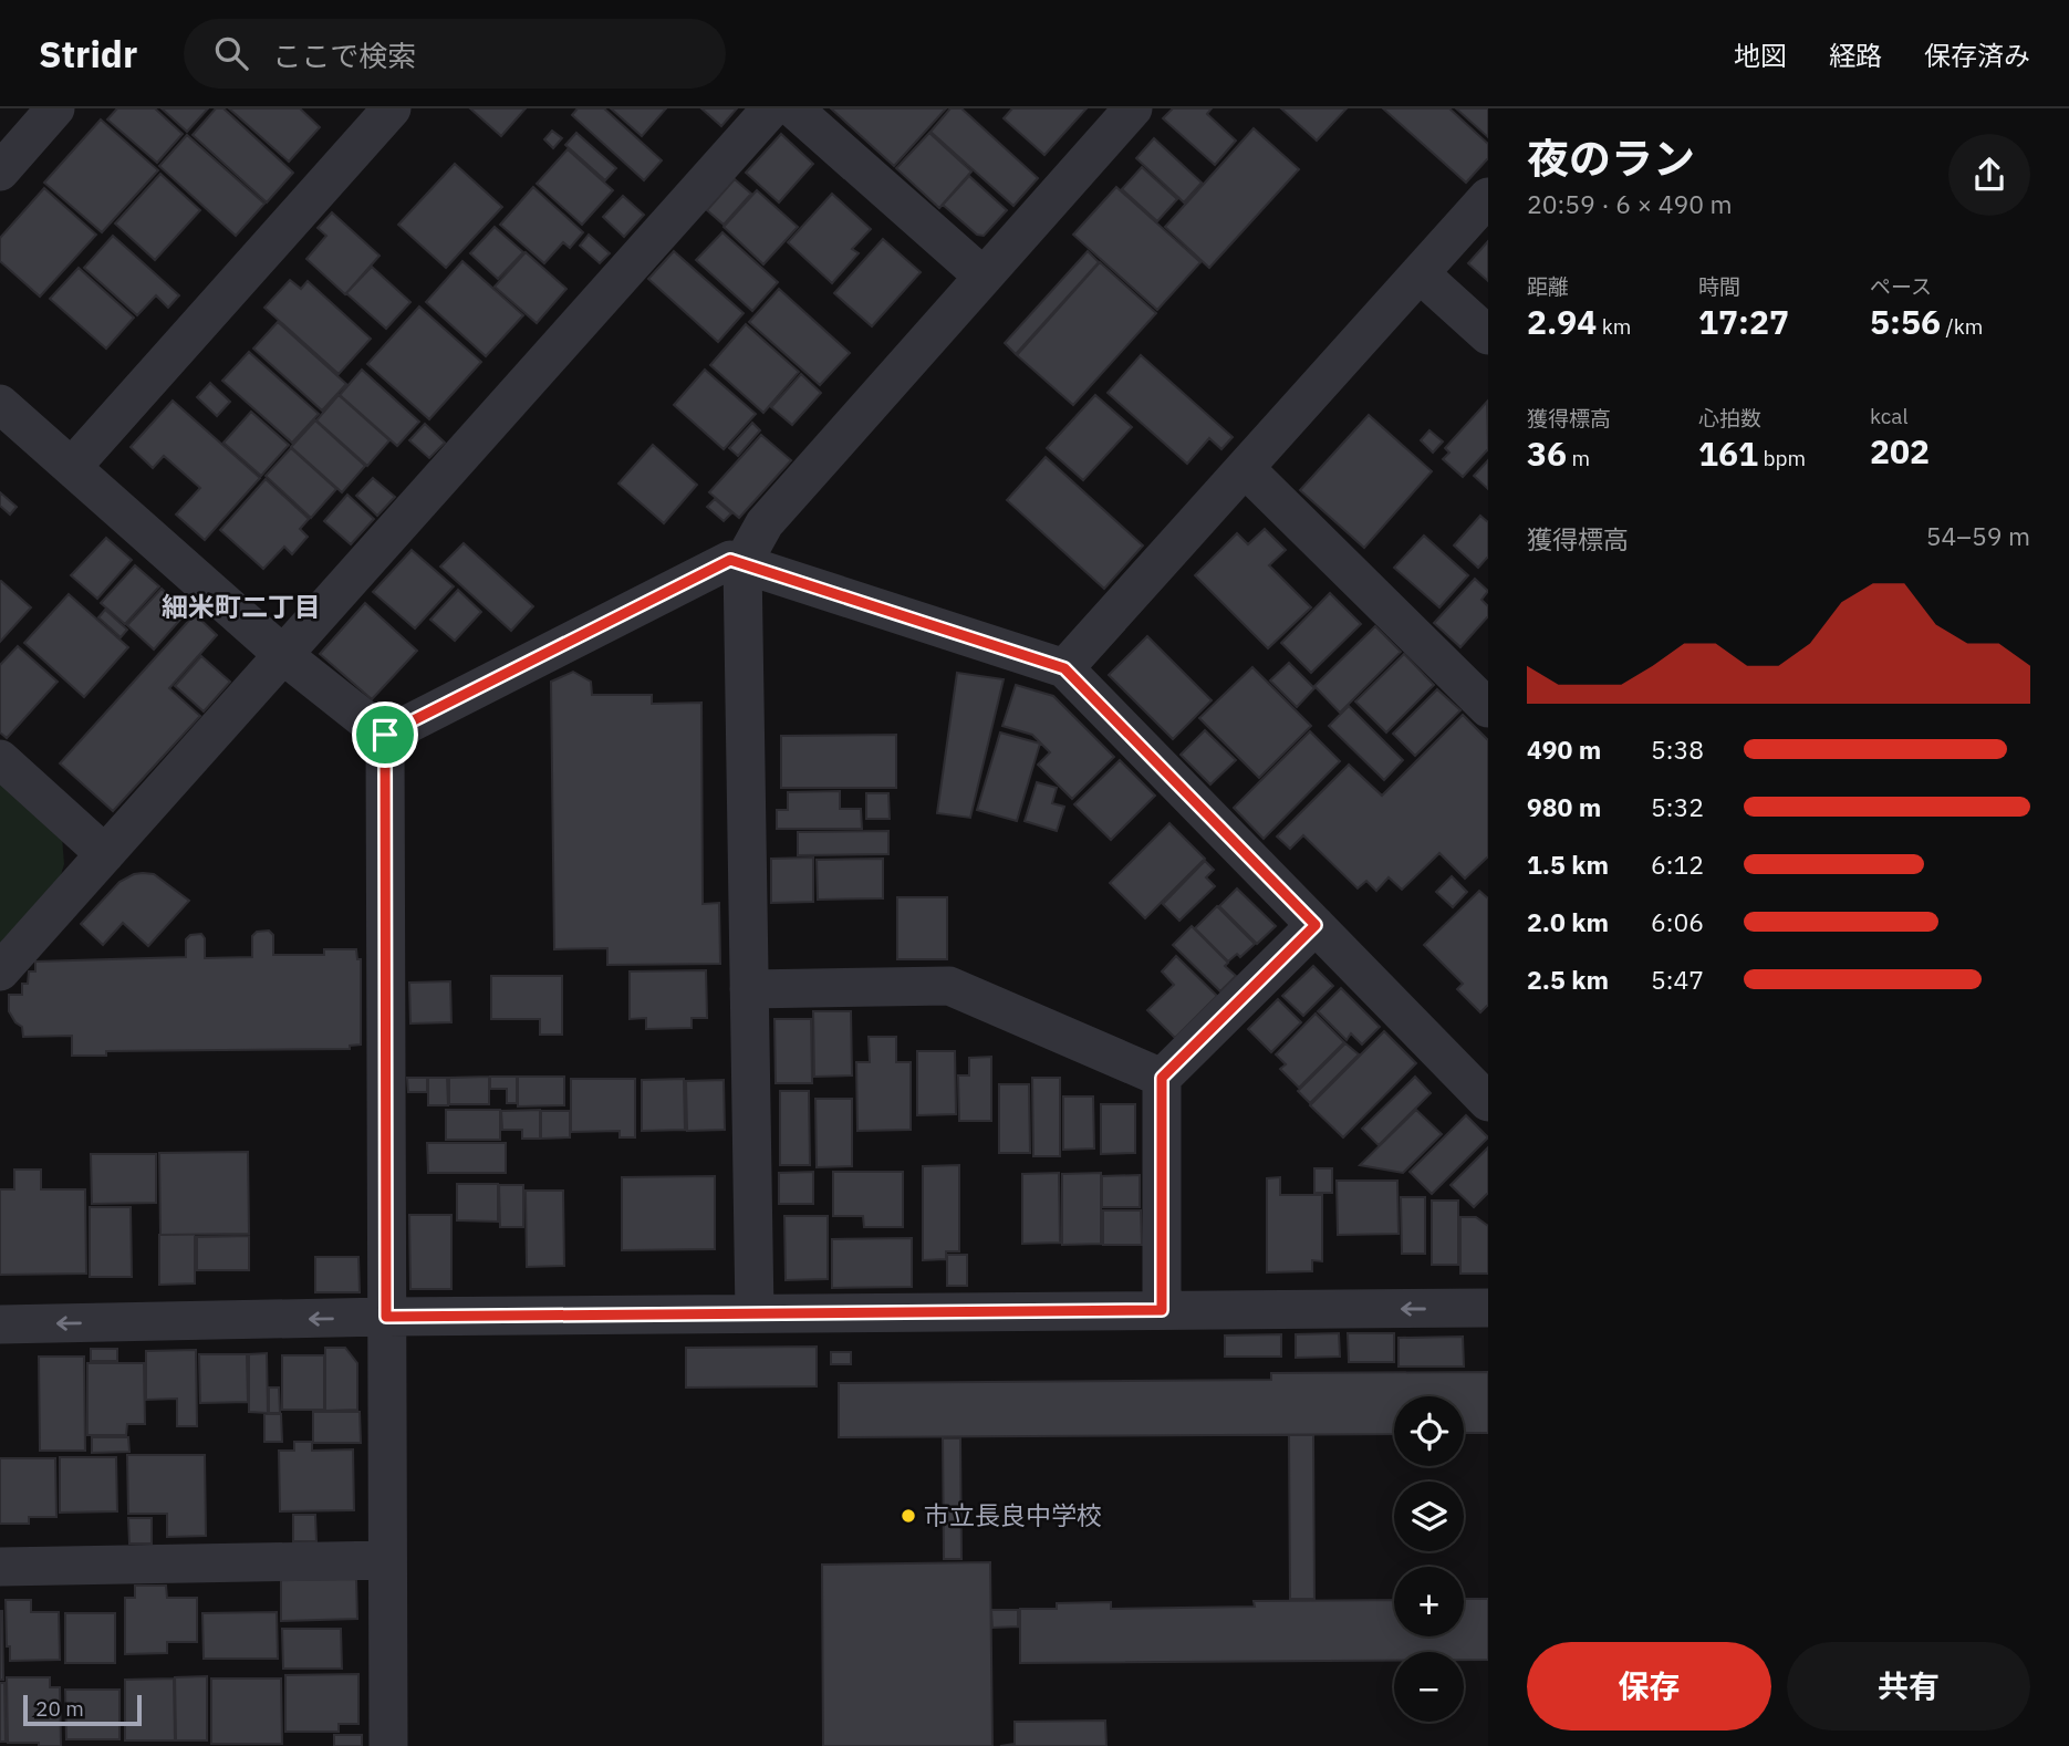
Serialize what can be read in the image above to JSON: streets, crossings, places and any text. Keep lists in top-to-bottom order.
{
  "districts": ["細米町二丁目"],
  "places": ["市立長良中学校"],
  "scale_bar": "20 m",
  "page": {
    "header": "Stridr",
    "search": "ここで検索",
    "nav": ["地図", "経路", "保存済み"],
    "heading": ["夜のラン", "20:59 · 6 × 490 m"],
    "stats": [
      ["距離", "2.94 km"],
      ["時間", "17:27"],
      ["ペース", "5:56 /km"],
      ["獲得標高", "36 m"],
      ["心拍数", "161 bpm"],
      ["kcal", "202"]
    ],
    "chart": ["獲得標高", "54–59 m"],
    "list": [
      {
        "name": "490 m",
        "note": "5:38"
      },
      {
        "name": "980 m",
        "note": "5:32"
      },
      {
        "name": "1.5 km",
        "note": "6:12"
      },
      {
        "name": "2.0 km",
        "note": "6:06"
      },
      {
        "name": "2.5 km",
        "note": "5:47"
      }
    ],
    "map_buttons": ["+", "−"],
    "buttons": ["保存", "共有"],
    "scale": "20 m"
  }
}
